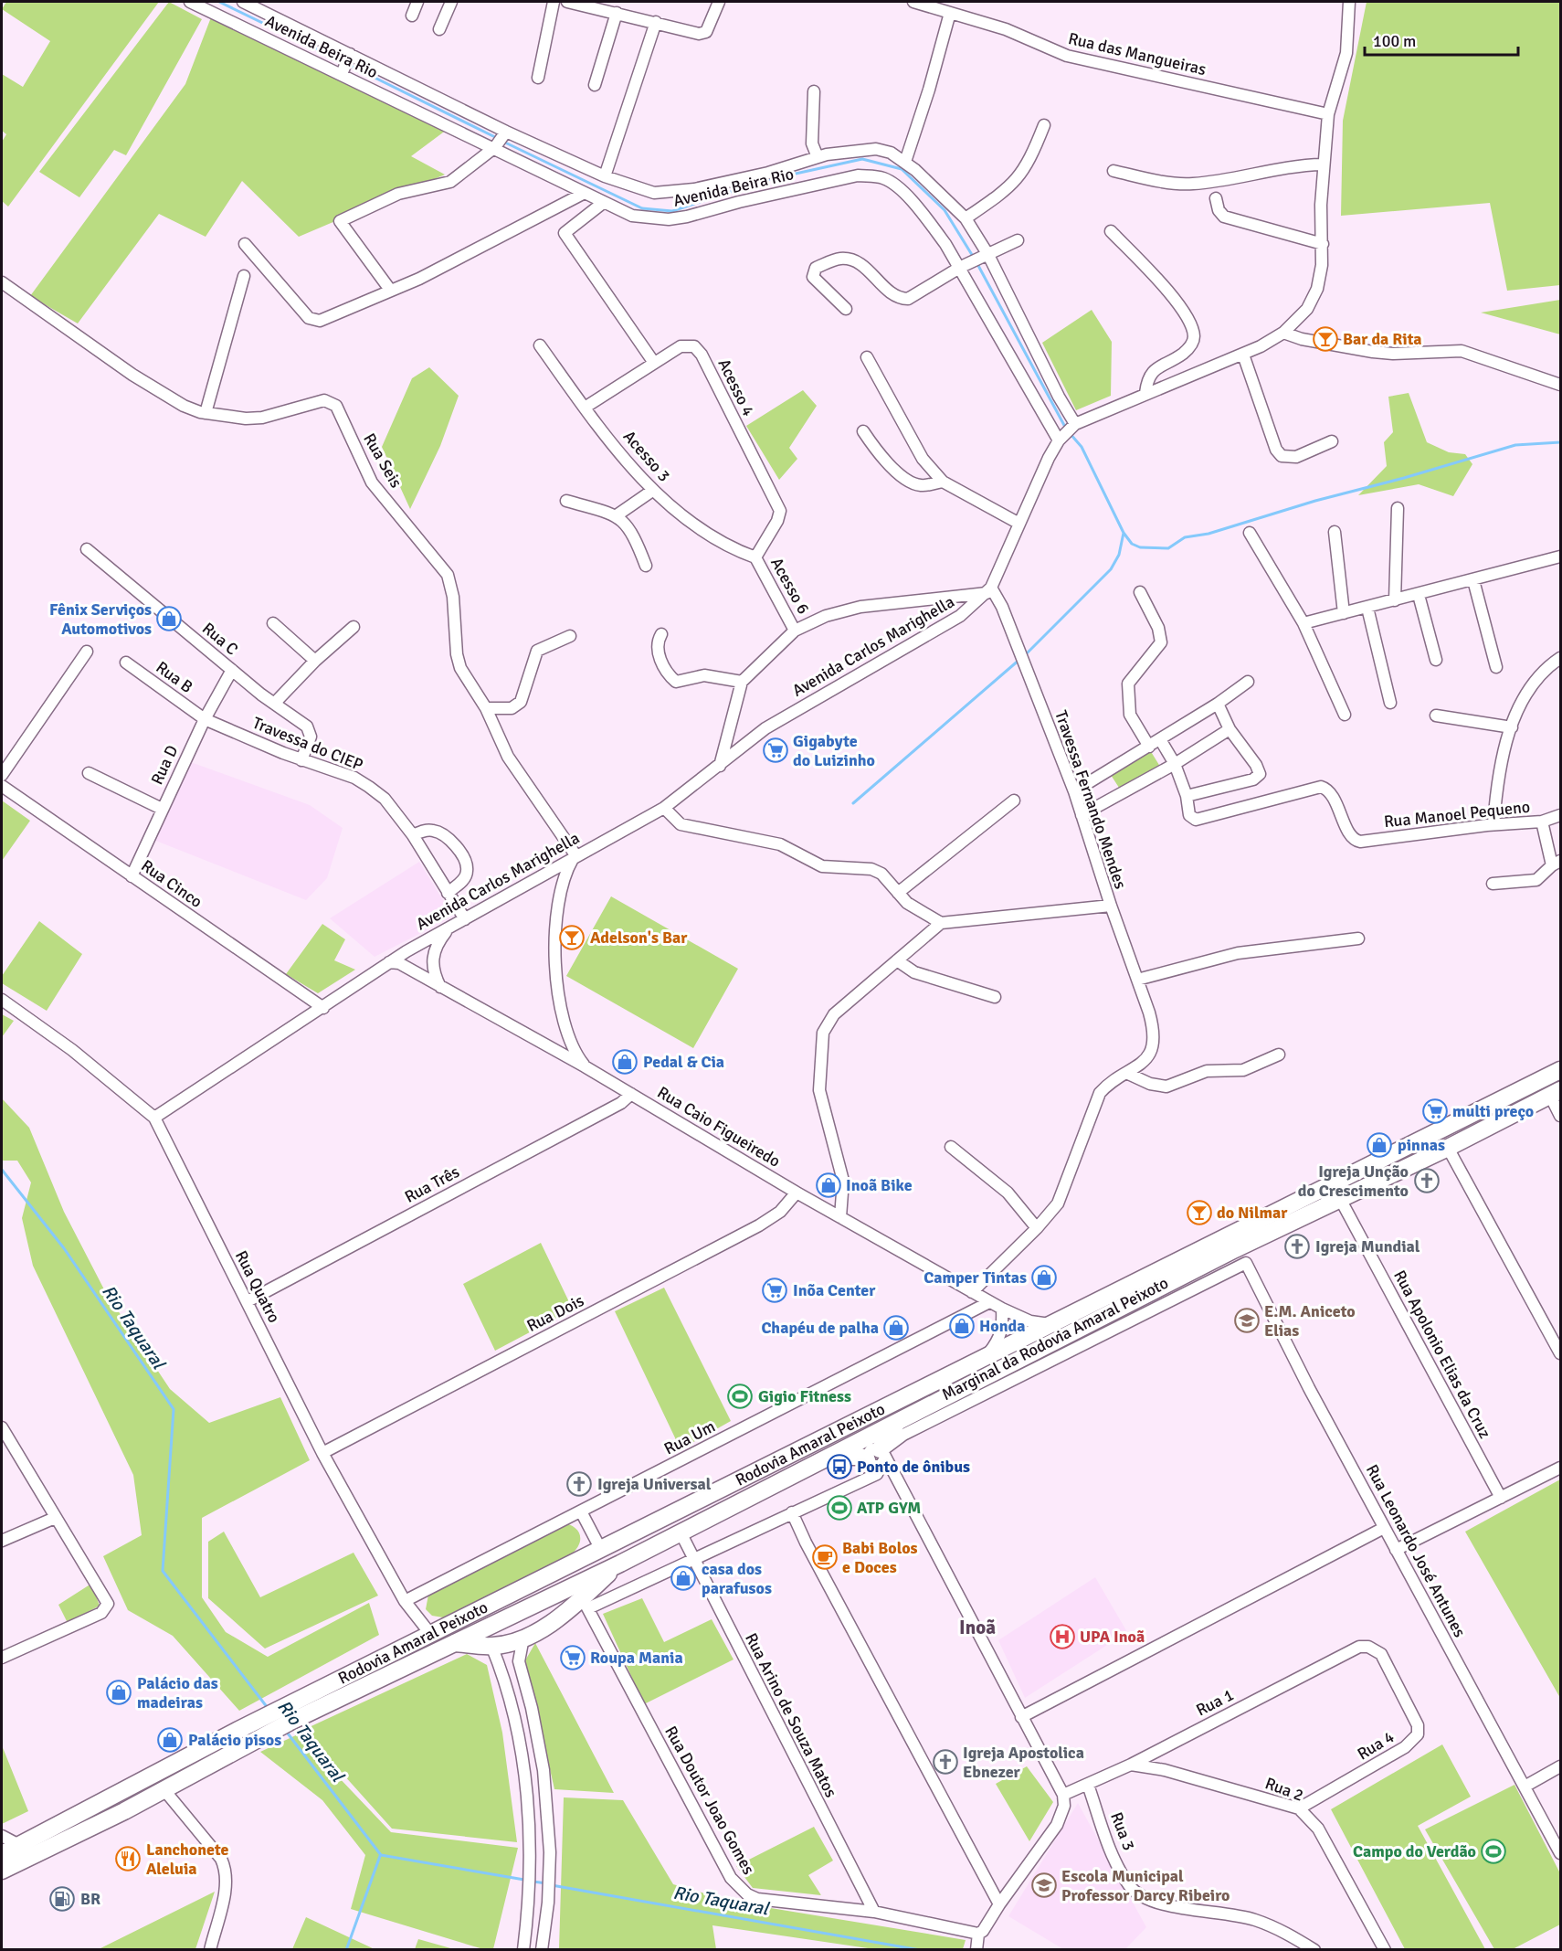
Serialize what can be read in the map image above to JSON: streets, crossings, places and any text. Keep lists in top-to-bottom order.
{
  "streets": {
    "highway": ["Rodovia Amaral Peixoto"],
    "street": [
      "Avenida Beira Rio",
      "Rua das Mangueiras",
      "Acesso 4",
      "Acesso 3",
      "Rua Seis",
      "Acesso 6",
      "Rua C",
      "Avenida Carlos Marighella",
      "Rua B",
      "Travessa do CIEP",
      "Rua D",
      "Travessa Fernando Mendes",
      "Rua Manoel Pequeno",
      "Rua Cinco",
      "Rua Caio Figueiredo",
      "Rua Três",
      "Rua Quatro",
      "Rua Dois",
      "Marginal da Rodovia Amaral Peixoto",
      "Rua Apolonio Elias da Cruz",
      "Rua Um",
      "Rua Leonardo José Antunes",
      "Rua 1",
      "Rua Arino de Souza Matos",
      "Rua 4",
      "Rua 2",
      "Rua Doutor Joao Gomes",
      "Rua 3"
    ]
  },
  "crossings": [
    ["Avenida Beira Rio", "Avenida Carlos Marighella"],
    ["Acesso 4", "Acesso 3"],
    ["Acesso 4", "Acesso 6"],
    ["Acesso 3", "Acesso 6"],
    ["Rua Seis", "Avenida Carlos Marighella"],
    ["Rua C", "Travessa do CIEP"],
    ["Rua C", "Rua D"],
    ["Avenida Carlos Marighella", "Travessa do CIEP"],
    ["Avenida Carlos Marighella", "Travessa Fernando Mendes"],
    ["Avenida Carlos Marighella", "Rua Cinco"],
    ["Avenida Carlos Marighella", "Rua Caio Figueiredo"],
    ["Avenida Carlos Marighella", "Rua Quatro"],
    ["Rua B", "Travessa do CIEP"],
    ["Rua B", "Rua D"],
    ["Travessa do CIEP", "Rua D"],
    ["Rua D", "Rua Cinco"],
    ["Rua Caio Figueiredo", "Rua Três"],
    ["Rua Caio Figueiredo", "Rua Dois"],
    ["Rua Caio Figueiredo", "Rua Um"],
    ["Rua Caio Figueiredo", "Rodovia Amaral Peixoto"],
    ["Rua Três", "Rua Quatro"],
    ["Rua Quatro", "Rua Dois"],
    ["Rua Quatro", "Rua Um"],
    ["Rua Quatro", "Rodovia Amaral Peixoto"],
    ["Marginal da Rodovia Amaral Peixoto", "Rua Leonardo José Antunes"],
    ["Rua Apolonio Elias da Cruz", "Rodovia Amaral Peixoto"],
    ["Rodovia Amaral Peixoto", "Rua Arino de Souza Matos"],
    ["Rua 1", "Rua 4"],
    ["Rua 1", "Rua 2"],
    ["Rua 1", "Rua 3"],
    ["Rua Arino de Souza Matos", "Rua Doutor Joao Gomes"],
    ["Rua 4", "Rua 2"]
  ],
  "districts": ["Inoã"],
  "water": ["Rio Taquaral"],
  "places": {
    "bar": ["Bar da Rita", "Adelson's Bar", "do Nilmar"],
    "shop": [
      "Fênix Serviços Automotivos",
      "Pedal & Cia",
      "pinnas",
      "Inoã Bike",
      "Camper Tintas",
      "Honda",
      "Chapéu de palha",
      "casa dos parafusos",
      "Palácio das madeiras",
      "Palácio pisos"
    ],
    "supermarket": [
      "Gigabyte do Luizinho",
      "multi preço",
      "Inõa Center",
      "Roupa Mania"
    ],
    "church": [
      "Igreja Unção do Crescimento",
      "Igreja Mundial",
      "Igreja Universal",
      "Igreja Apostolica Ebnezer"
    ],
    "school or university": ["E.M. Aniceto Elias", "Escola Municipal Professor Darcy Ribeiro"],
    "sports": ["Gigio Fitness", "ATP GYM", "Campo do Verdão"],
    "bus stop": ["Ponto de ônibus"],
    "cafe": ["Babi Bolos e Doces"],
    "hospital": ["UPA Inoã"],
    "restaurant": ["Lanchonete Aleluia"],
    "fuel station": ["BR"]
  },
  "scale_bar": "100 m"
}
